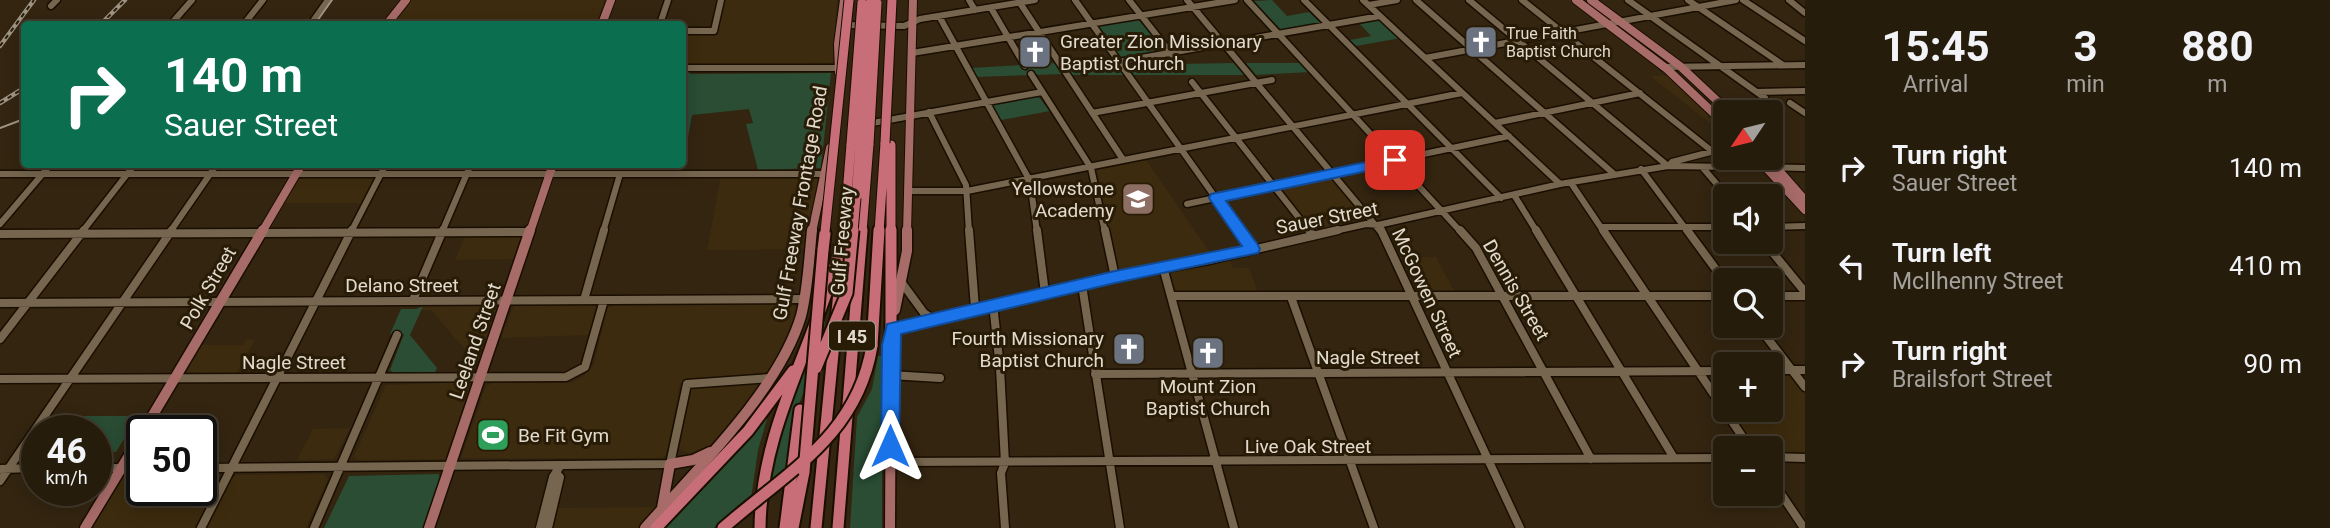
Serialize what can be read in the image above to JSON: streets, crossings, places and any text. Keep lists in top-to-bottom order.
{
  "streets": {
    "highway": ["Gulf Freeway", "I 45"],
    "main road": ["Gulf Freeway Frontage Road", "Polk Street", "Leeland Street"],
    "street": [
      "Sauer Street",
      "Delano Street",
      "Dennis Street",
      "McGowen Street",
      "Nagle Street",
      "Live Oak Street"
    ]
  },
  "crossings": [
    ["Gulf Freeway Frontage Road", "Delano Street"],
    ["Sauer Street", "Dennis Street"],
    ["Sauer Street", "McGowen Street"],
    ["Delano Street", "Polk Street"],
    ["Delano Street", "Leeland Street"],
    ["Delano Street", "Nagle Street"],
    ["Polk Street", "Nagle Street"],
    ["Dennis Street", "Nagle Street"],
    ["Dennis Street", "Live Oak Street"],
    ["McGowen Street", "Nagle Street"],
    ["McGowen Street", "Live Oak Street"],
    ["Leeland Street", "Nagle Street"]
  ],
  "places": {
    "church": [
      "True Faith Baptist Church",
      "Greater Zion Missionary Baptist Church",
      "Fourth Missionary Baptist Church",
      "Mount Zion Baptist Church"
    ],
    "school or university": ["Yellowstone Academy"],
    "sports": ["Be Fit Gym"]
  },
  "north": "bottom left",
  "page": {
    "eta": [
      "15:45",
      "Arrival",
      "3",
      "min",
      "880",
      "m"
    ],
    "turn": ["140 m", "Sauer Street"],
    "map_buttons": ["+", "−"],
    "list": [
      {
        "name": "Turn right",
        "note": "Sauer Street",
        "value": "140 m"
      },
      {
        "name": "Turn left",
        "note": "McIlhenny Street",
        "value": "410 m"
      },
      {
        "name": "Turn right",
        "note": "Brailsfort Street",
        "value": "90 m"
      }
    ],
    "speed": "46 km/h",
    "limit": "50"
  }
}
